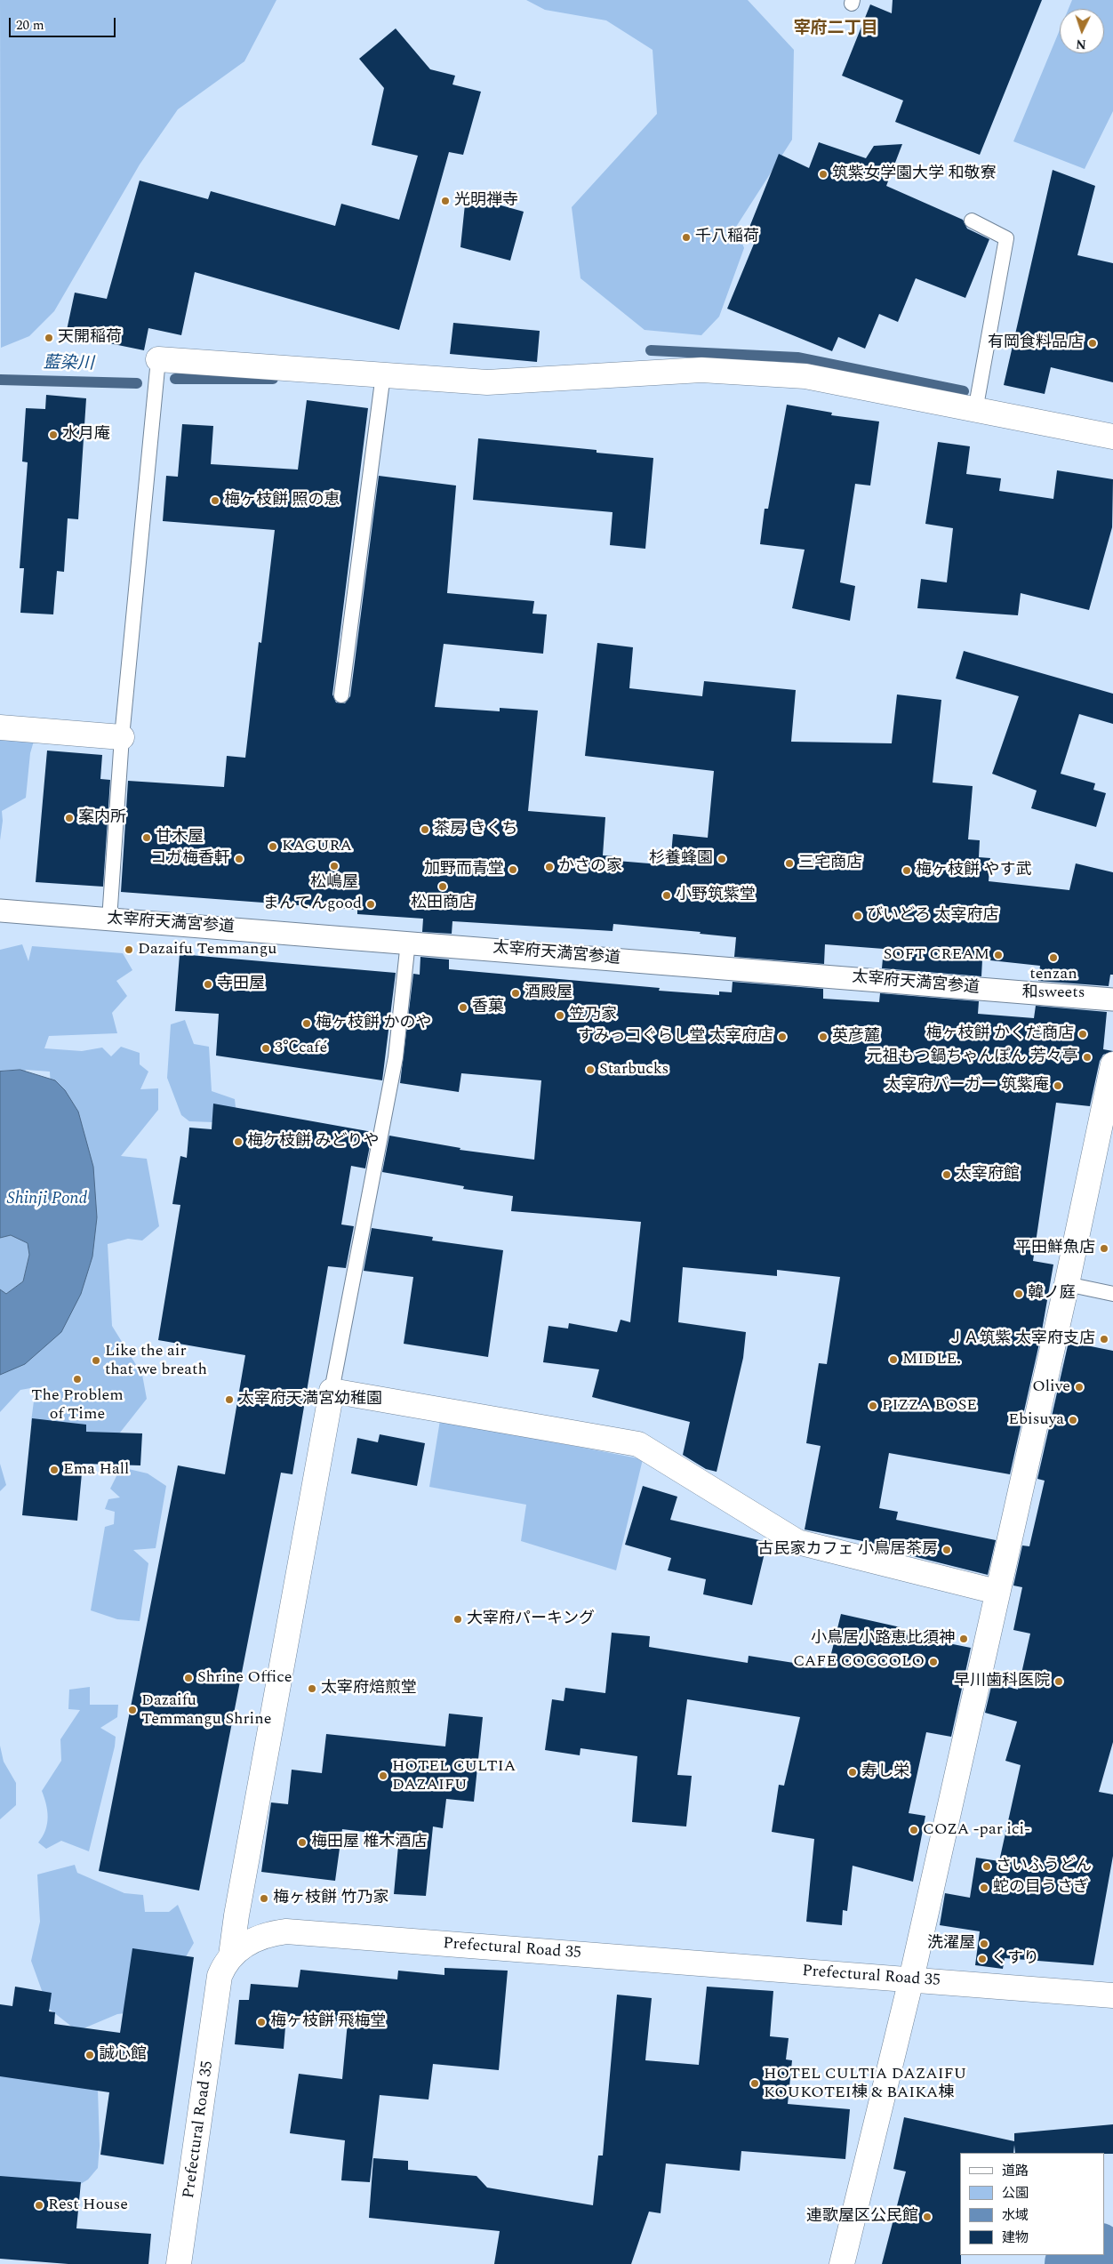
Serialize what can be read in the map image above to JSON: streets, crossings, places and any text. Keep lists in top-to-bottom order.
{
  "streets": {
    "street": ["太宰府天満宮参道", "Prefectural Road 35"]
  },
  "districts": ["宰府二丁目"],
  "water": ["藍染川", "Shinji Pond"],
  "places": [
    "筑紫女学園大学 和敬寮",
    "光明禅寺",
    "千八稲荷",
    "天開稲荷",
    "有岡食料品店",
    "水月庵",
    "梅ヶ枝餅 照の恵",
    "案内所",
    "茶房 きくち",
    "甘木屋",
    "KAGURA",
    "コガ梅香軒",
    "杉養蜂園",
    "三宅商店",
    "松嶋屋",
    "かさの家",
    "加野而青堂",
    "梅ヶ枝餅 やす武",
    "松田商店",
    "小野筑紫堂",
    "まんてんgood",
    "びいどろ 太宰府店",
    "Dazaifu Temmangu",
    "SOFT CREAM",
    "tenzan 和sweets",
    "寺田屋",
    "酒殿屋",
    "香菓",
    "笠乃家",
    "梅ヶ枝餅 かのや",
    "梅ヶ枝餅 かくだ商店",
    "すみっコぐらし堂 太宰府店",
    "英彦麓",
    "3℃café",
    "元祖もつ鍋ちゃんぽん 芳々亭",
    "Starbucks",
    "太宰府バーガー 筑紫庵",
    "梅ケ枝餅 みどりや",
    "太宰府館",
    "平田鮮魚店",
    "韓ノ庭",
    "ＪＡ筑紫 太宰府支店",
    "MIDLE.",
    "Like the air that we breath",
    "The Problem of Time",
    "Olive",
    "太宰府天満宮幼稚園",
    "PIZZA BOSE",
    "Ebisuya",
    "Ema Hall",
    "古民家カフェ 小鳥居茶房",
    "大宰府パーキング",
    "小鳥居小路恵比須神",
    "CAFE COCCOLO",
    "Shrine Office",
    "早川歯科医院",
    "太宰府焙煎堂",
    "Dazaifu Temmangu Shrine",
    "寿し栄",
    "HOTEL CULTIA DAZAIFU",
    "COZA -par ici-",
    "梅田屋 椎木酒店",
    "さいふうどん",
    "蛇の目うさぎ",
    "梅ヶ枝餅 竹乃家",
    "洗濯屋",
    "くすり",
    "梅ヶ枝餅 飛梅堂",
    "誠心館",
    "HOTEL CULTIA DAZAIFU KOUKOTEI棟 & BAIKA棟",
    "Rest House",
    "連歌屋区公民館"
  ],
  "legend": [
    "道路",
    "公園",
    "水域",
    "建物"
  ],
  "scale_bar": "20 m",
  "north": "bottom"
}
